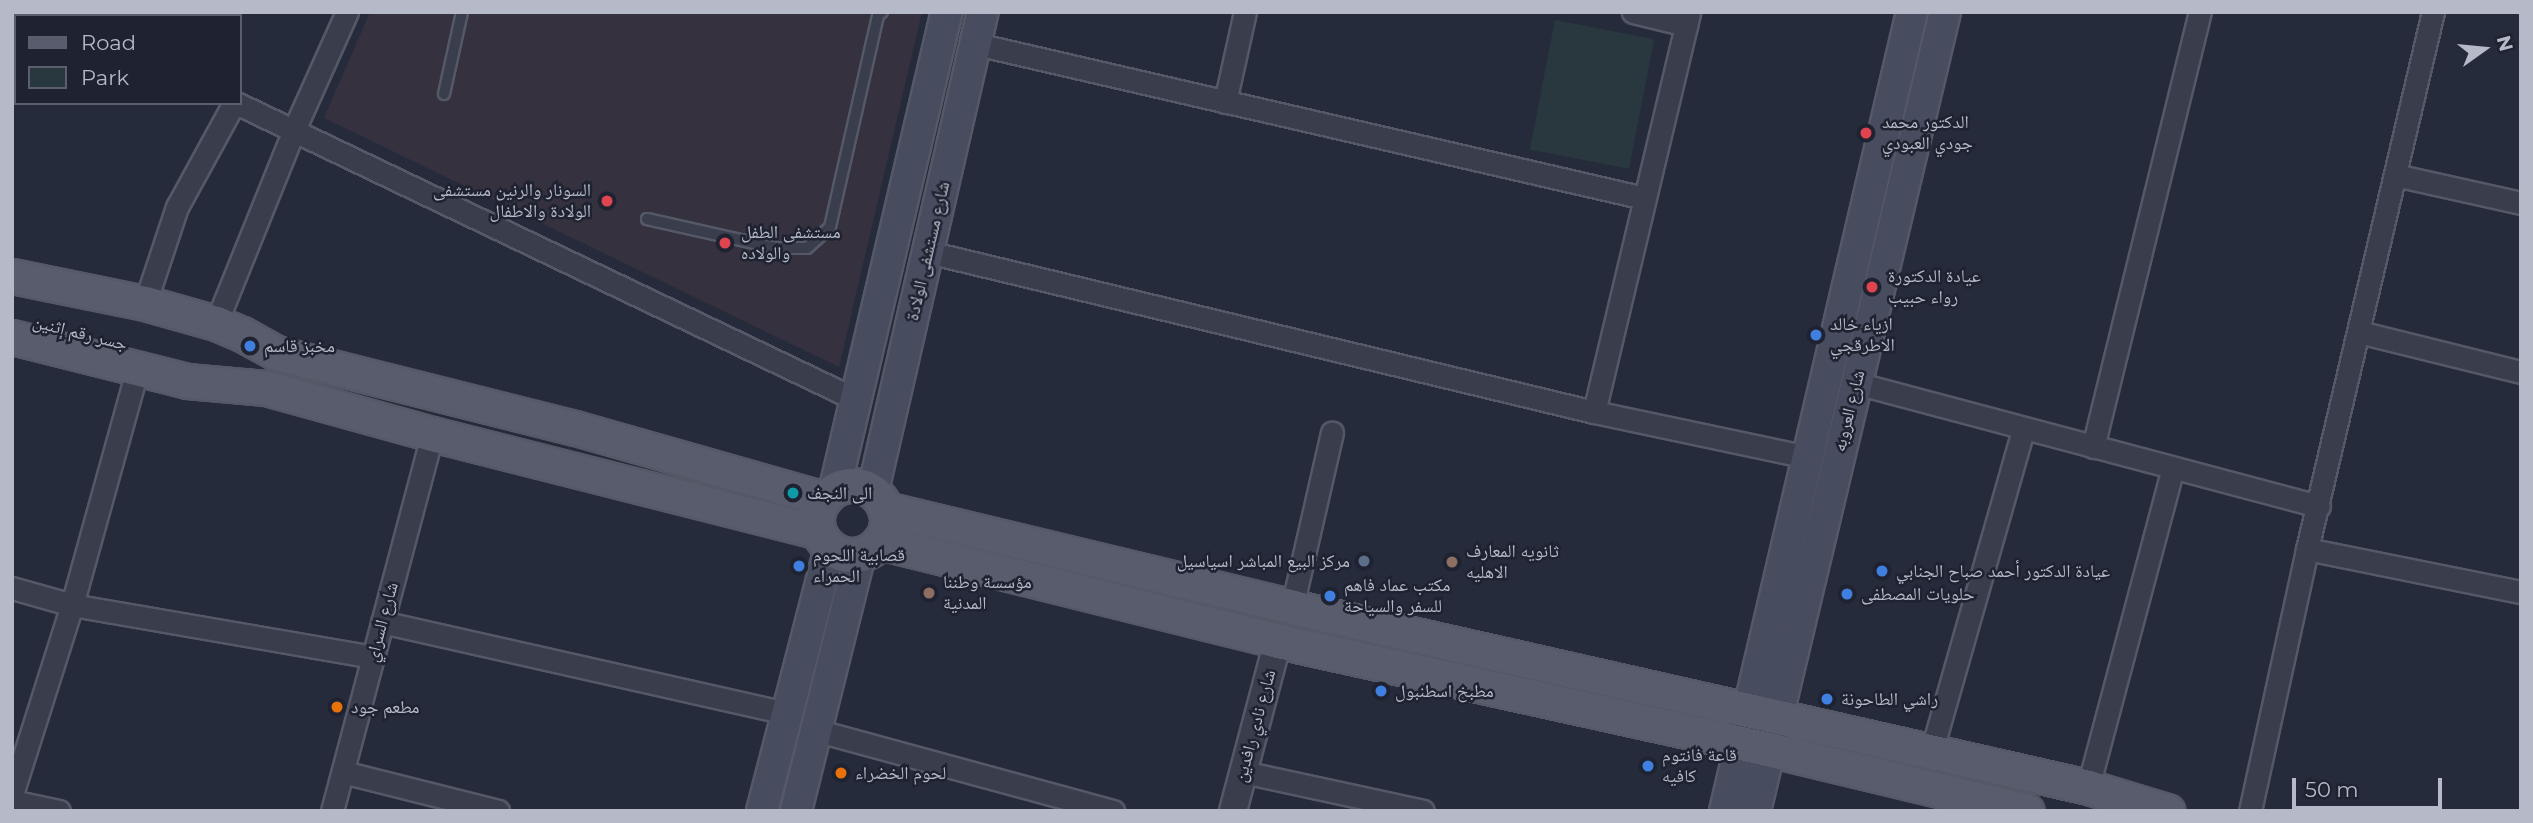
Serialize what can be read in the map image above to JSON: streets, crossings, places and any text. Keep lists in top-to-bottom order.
{
  "streets": {
    "main road": ["شارع مستشفى الولادة", "جسر رقم إثنين", "شارع العروبه"],
    "street": ["شارع السراي", "شارع نادي رافدين"]
  },
  "places": [
    "الدكتور محمد جودي العبودي",
    "السونار والرنين مستشفى الولادة والاطفال",
    "مستشفى الطفل والولاده",
    "عيادة الدكتورة رواء حبيب",
    "ازياء خالد الاطرقجي",
    "مخبز قاسم",
    "الى النجف",
    "مركز البيع المباشر اسياسيل",
    "ثانويه المعارف الاهليه",
    "قصابية اللحوم الحمراء",
    "عيادة الدكتور أحمد صباح الجنابي",
    "مؤسسة وطننا المدنية",
    "حلويات المصطفى",
    "مكتب عماد فاهم للسفر والسياحة",
    "مطبخ اسطنبول",
    "راشي الطاحونة",
    "مطعم جود",
    "قاعة فانتوم كافيه",
    "لحوم الخضراء"
  ],
  "legend": ["Road", "Park"],
  "scale_bar": "50 m",
  "north": "right"
}
